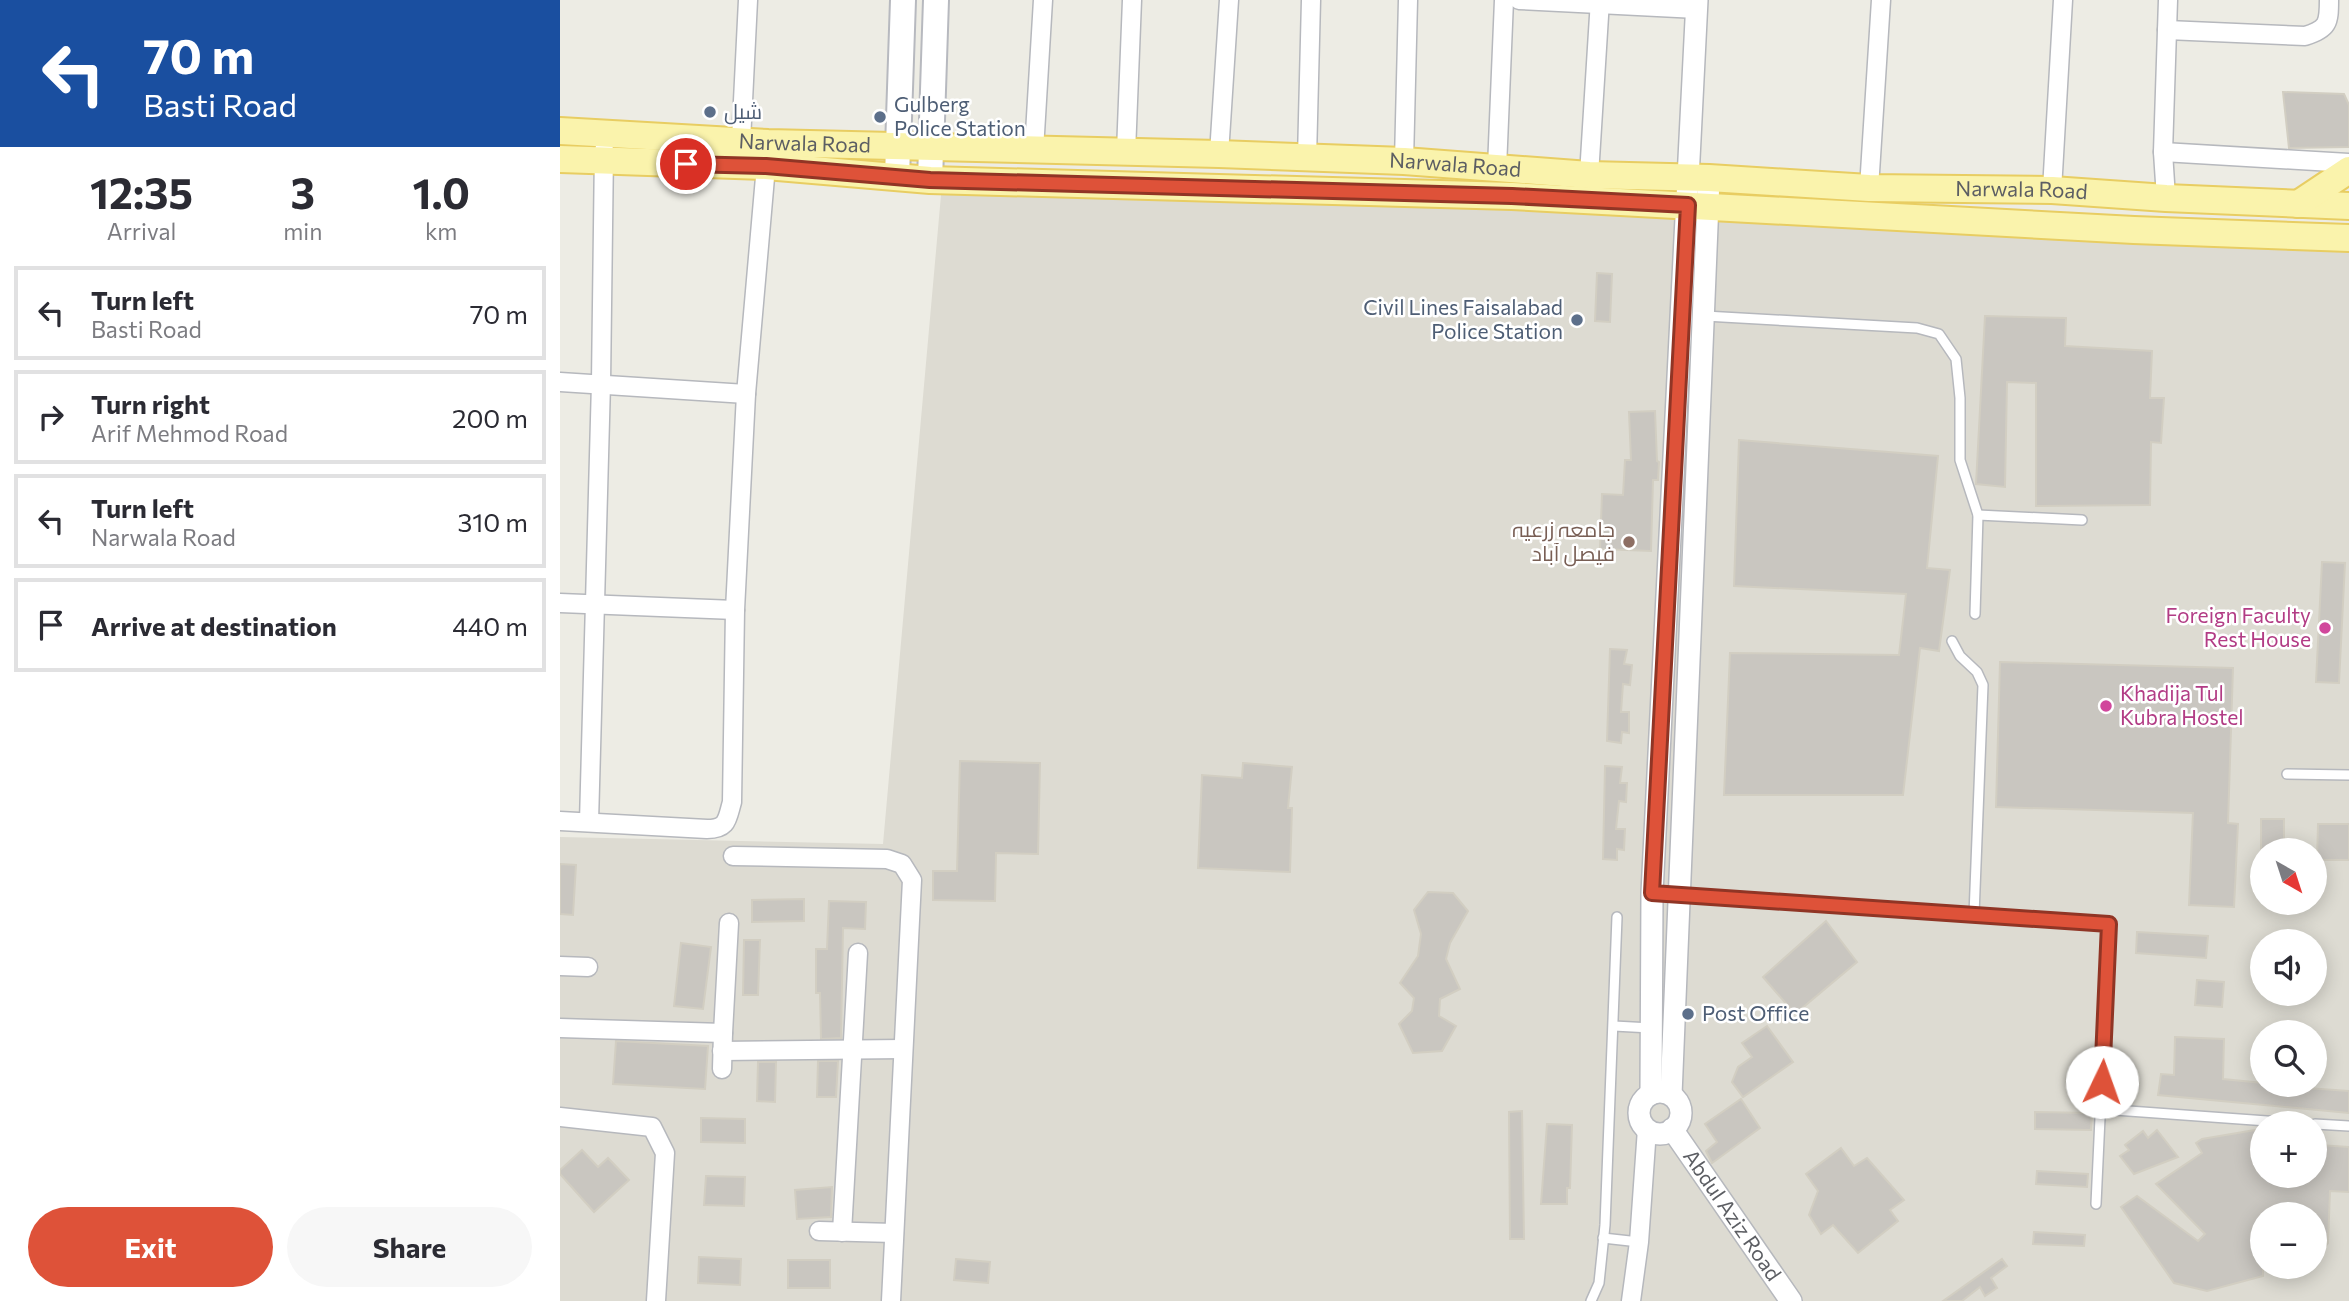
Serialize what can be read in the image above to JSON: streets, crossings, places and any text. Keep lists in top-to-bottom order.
{
  "streets": {
    "main road": ["Narwala Road"],
    "street": ["Abdul Aziz Road"]
  },
  "places": [
    "شیل",
    "Gulberg Police Station",
    "Civil Lines Faisalabad Police Station",
    "جامعہ زرعیہ فیصل آباد",
    "Foreign Faculty Rest House",
    "Khadija Tul Kubra Hostel",
    "Post Office"
  ],
  "north": "bottom right",
  "page": {
    "turn": ["70 m", "Basti Road"],
    "eta": [
      "12:35",
      "Arrival",
      "3",
      "min",
      "1.0",
      "km"
    ],
    "list": [
      {
        "name": "Turn left",
        "note": "Basti Road",
        "value": "70 m"
      },
      {
        "name": "Turn right",
        "note": "Arif Mehmod Road",
        "value": "200 m"
      },
      {
        "name": "Turn left",
        "note": "Narwala Road",
        "value": "310 m"
      },
      {
        "name": "Arrive at destination",
        "value": "440 m"
      }
    ],
    "map_buttons": ["+", "−"],
    "buttons": ["Exit", "Share"]
  }
}
